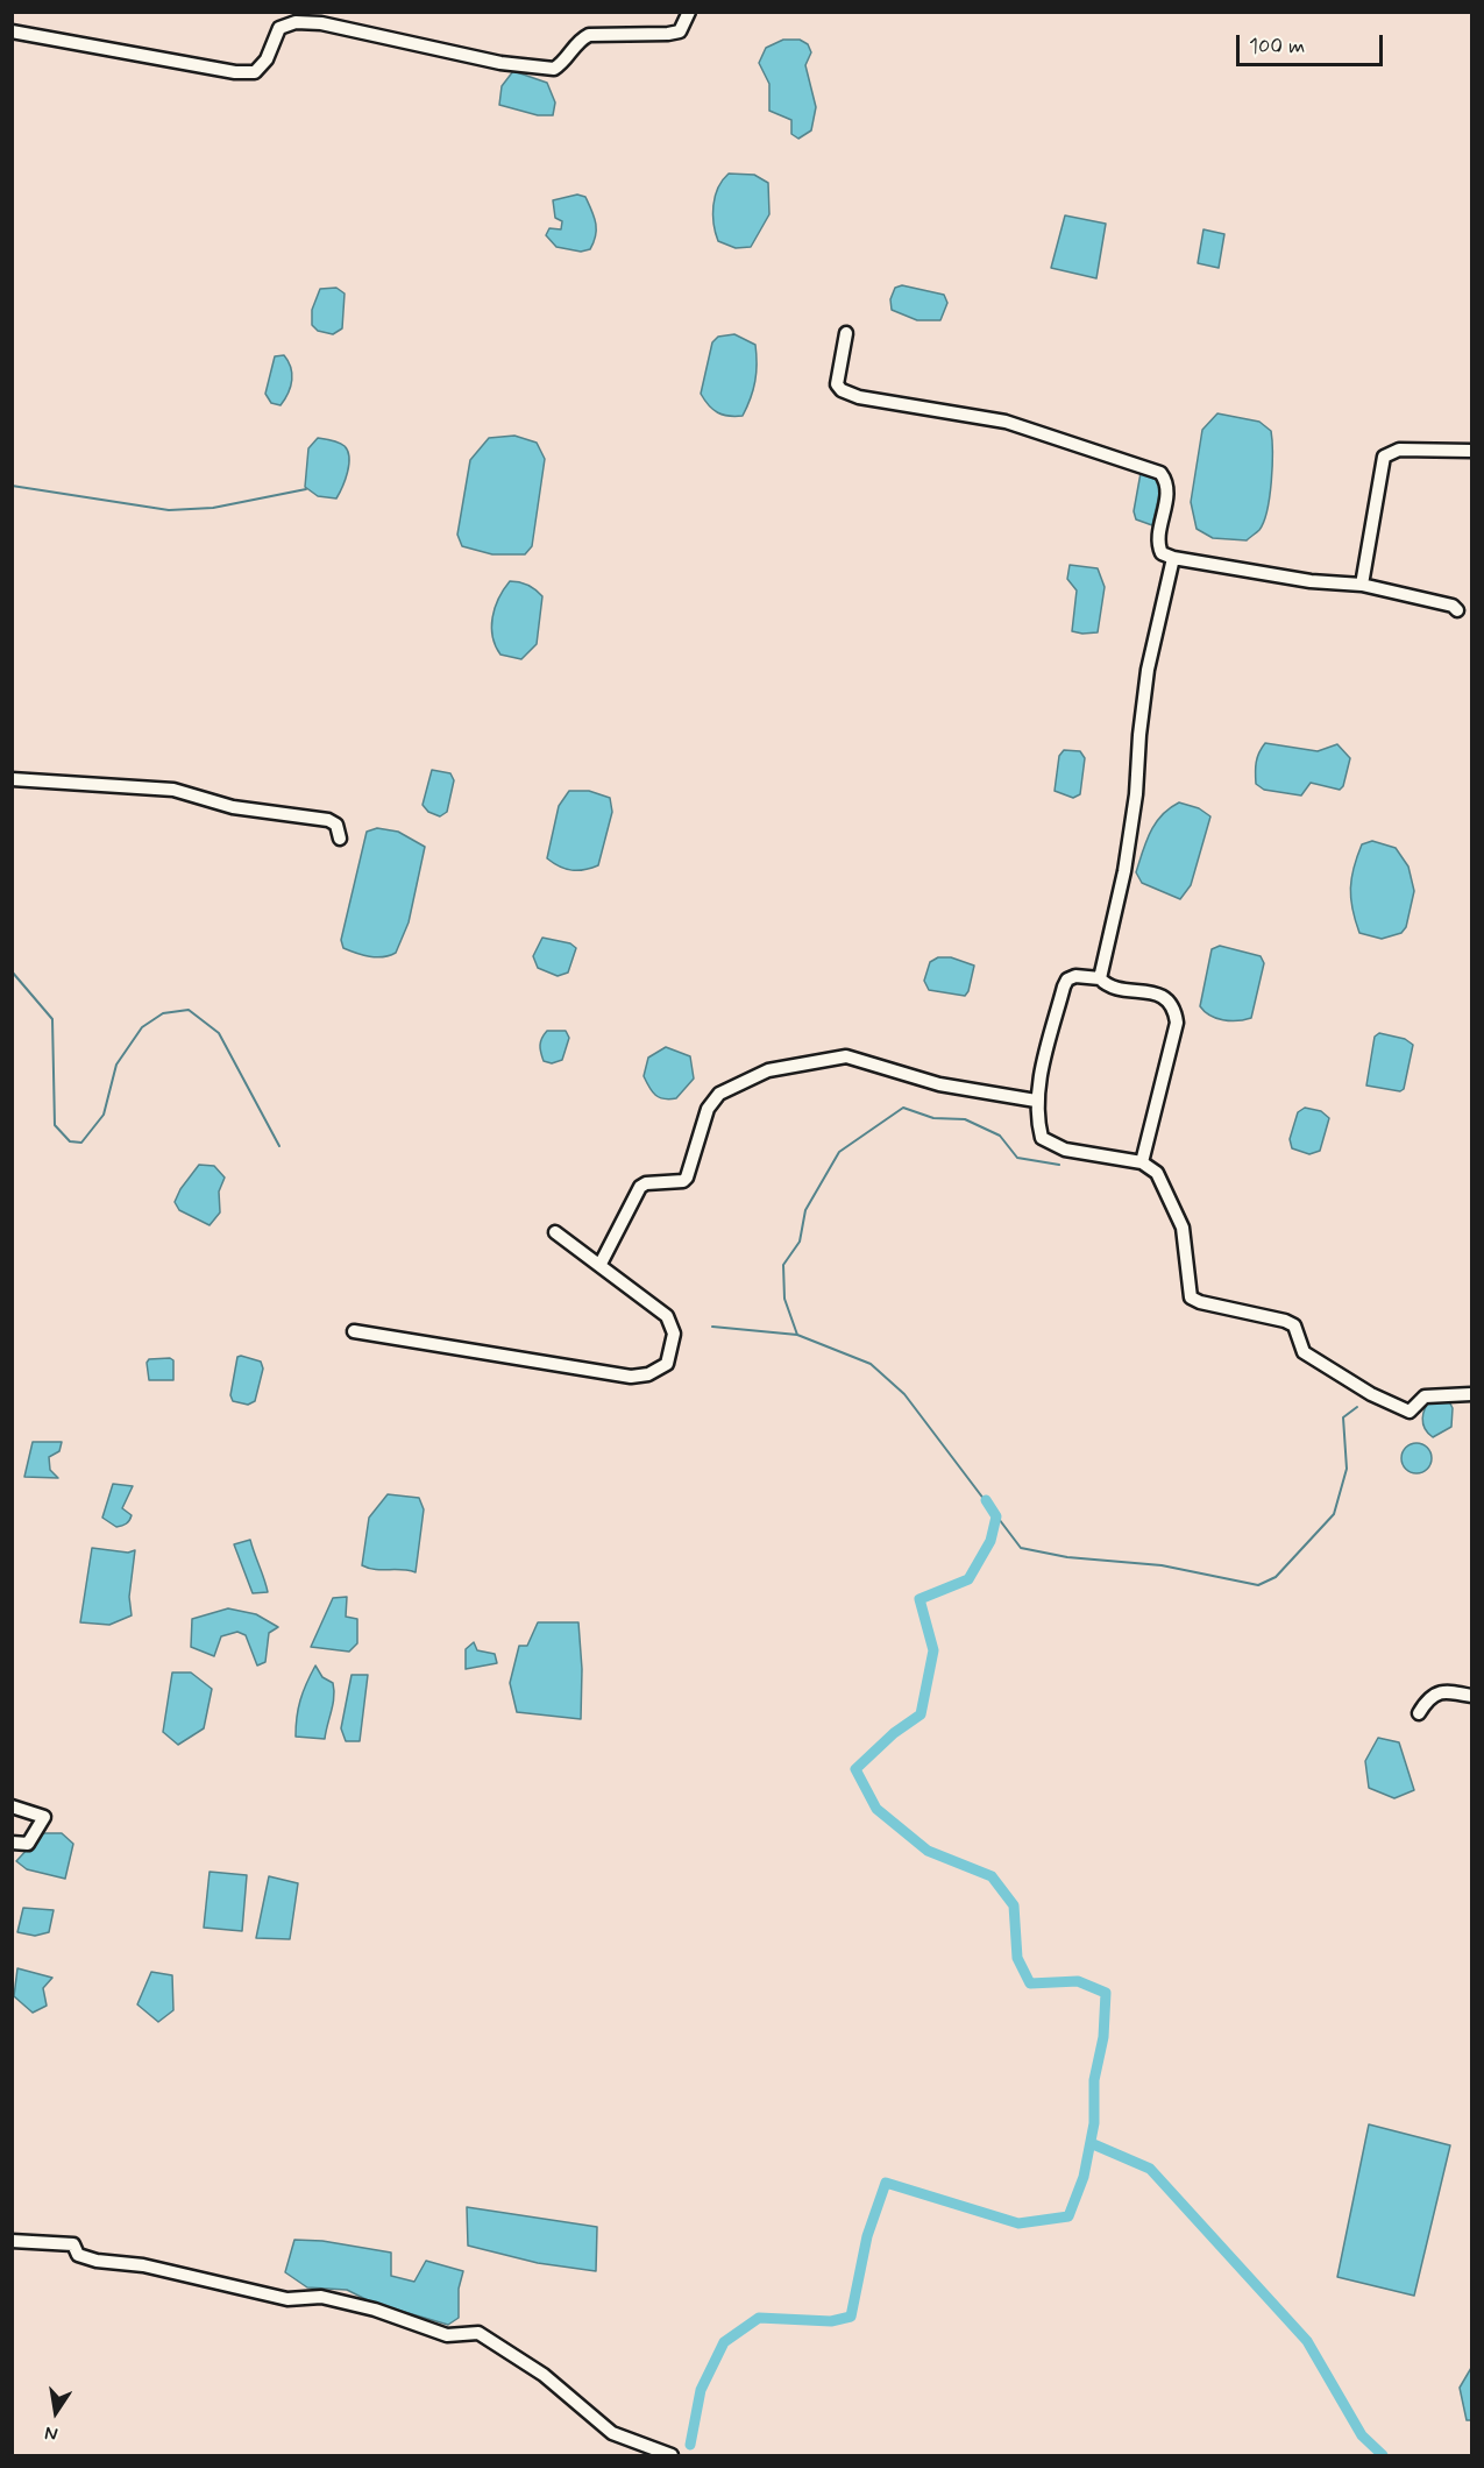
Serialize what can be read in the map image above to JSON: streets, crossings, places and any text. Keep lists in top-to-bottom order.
{
  "scale_bar": "100 m",
  "north": "bottom"
}
